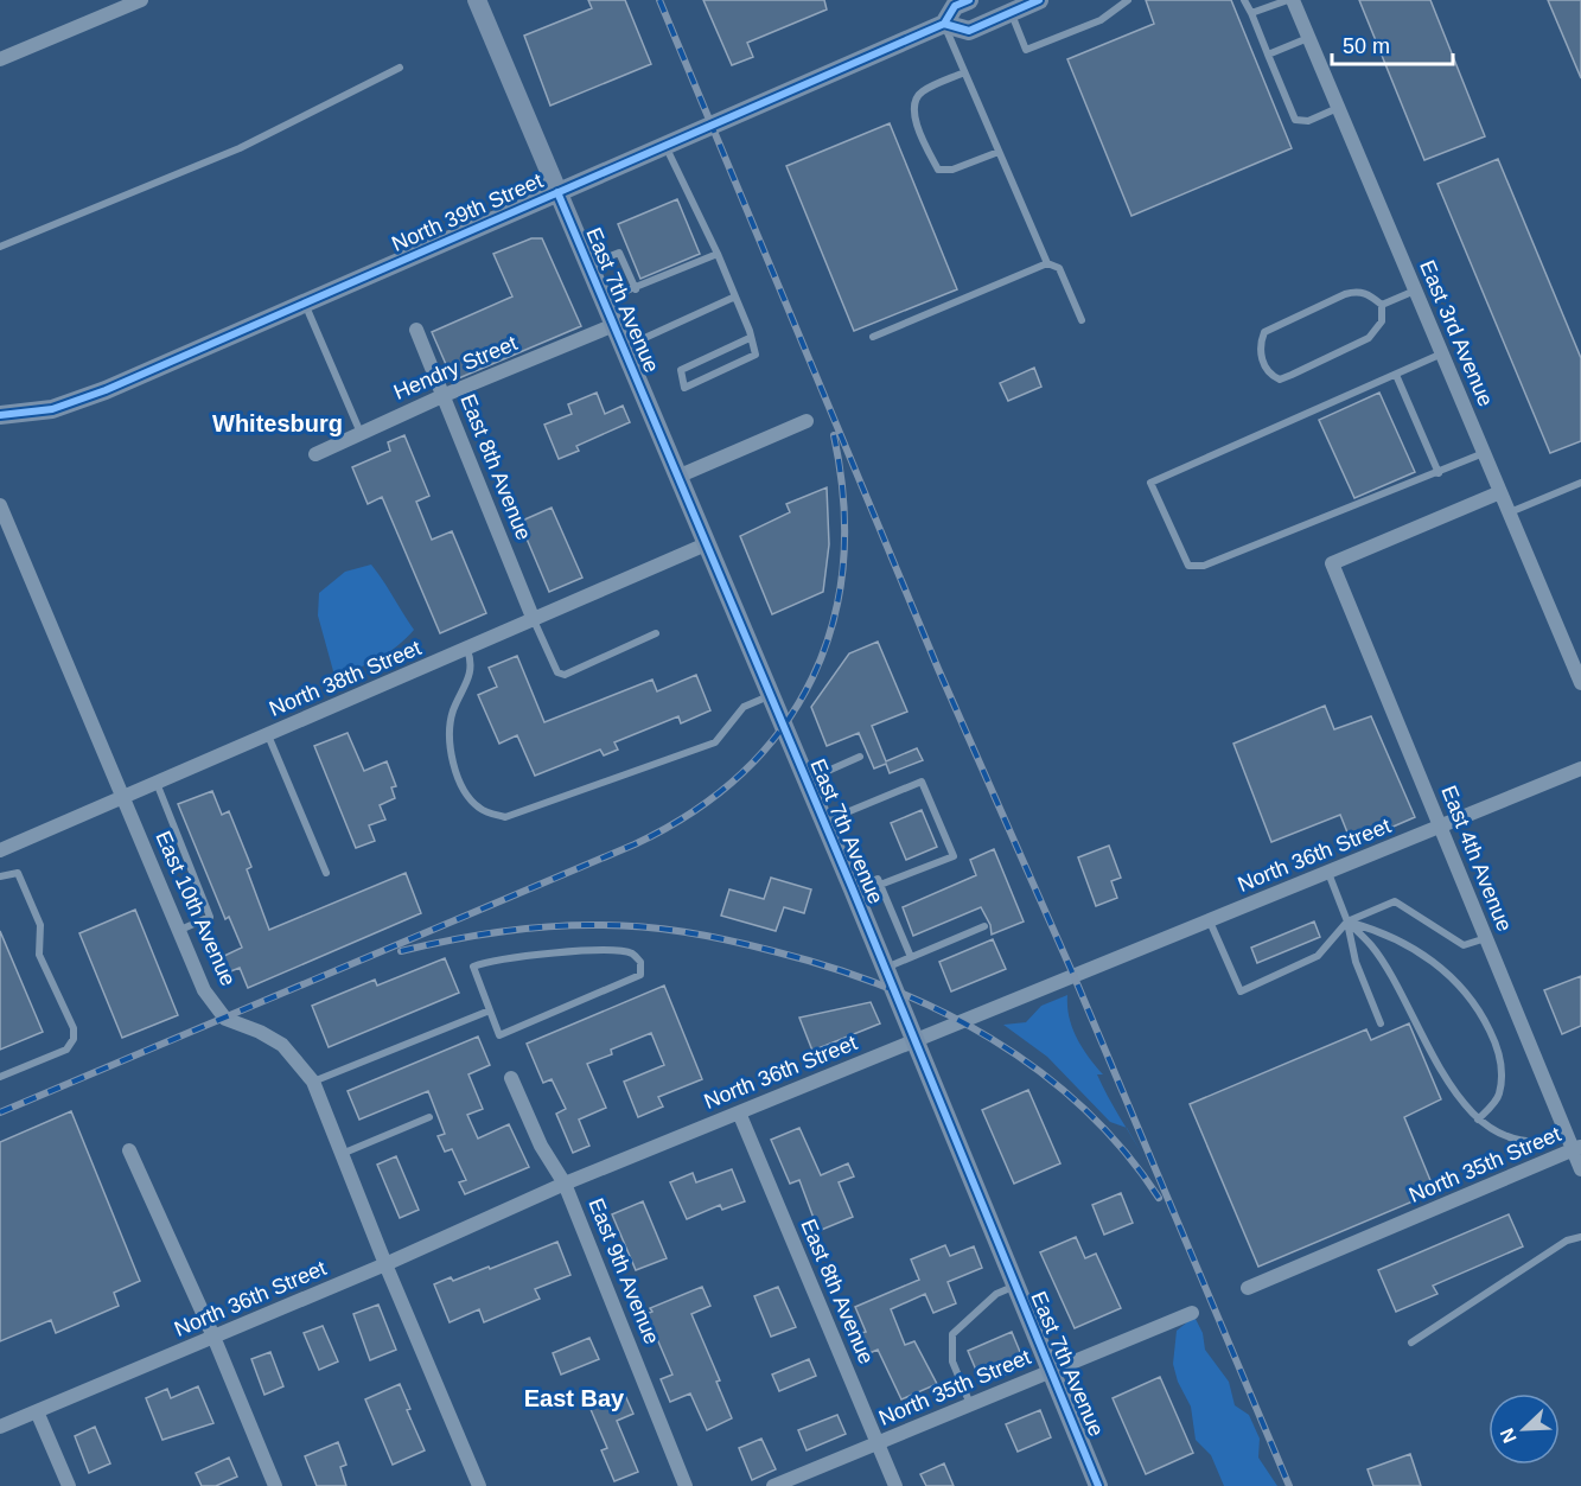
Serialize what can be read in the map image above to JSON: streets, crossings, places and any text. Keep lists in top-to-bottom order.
{
  "streets": {
    "street": [
      "North 39th Street",
      "East 7th Avenue",
      "East 3rd Avenue",
      "Hendry Street",
      "East 8th Avenue",
      "North 38th Street",
      "North 36th Street",
      "East 4th Avenue",
      "East 10th Avenue",
      "North 35th Street",
      "East 9th Avenue"
    ]
  },
  "crossings": [
    ["North 39th Street", "East 7th Avenue"],
    ["East 7th Avenue", "Hendry Street"],
    ["East 7th Avenue", "North 38th Street"],
    ["East 7th Avenue", "North 36th Street"],
    ["East 7th Avenue", "North 35th Street"],
    ["East 3rd Avenue", "East 4th Avenue"],
    ["Hendry Street", "East 8th Avenue"],
    ["East 8th Avenue", "North 38th Street"],
    ["East 8th Avenue", "North 36th Street"],
    ["East 8th Avenue", "North 35th Street"],
    ["North 38th Street", "East 10th Avenue"],
    ["North 36th Street", "East 4th Avenue"],
    ["North 36th Street", "East 10th Avenue"],
    ["North 36th Street", "East 9th Avenue"],
    ["East 4th Avenue", "North 35th Street"]
  ],
  "districts": ["Whitesburg", "East Bay"],
  "scale_bar": "50 m",
  "north": "bottom left"
}
